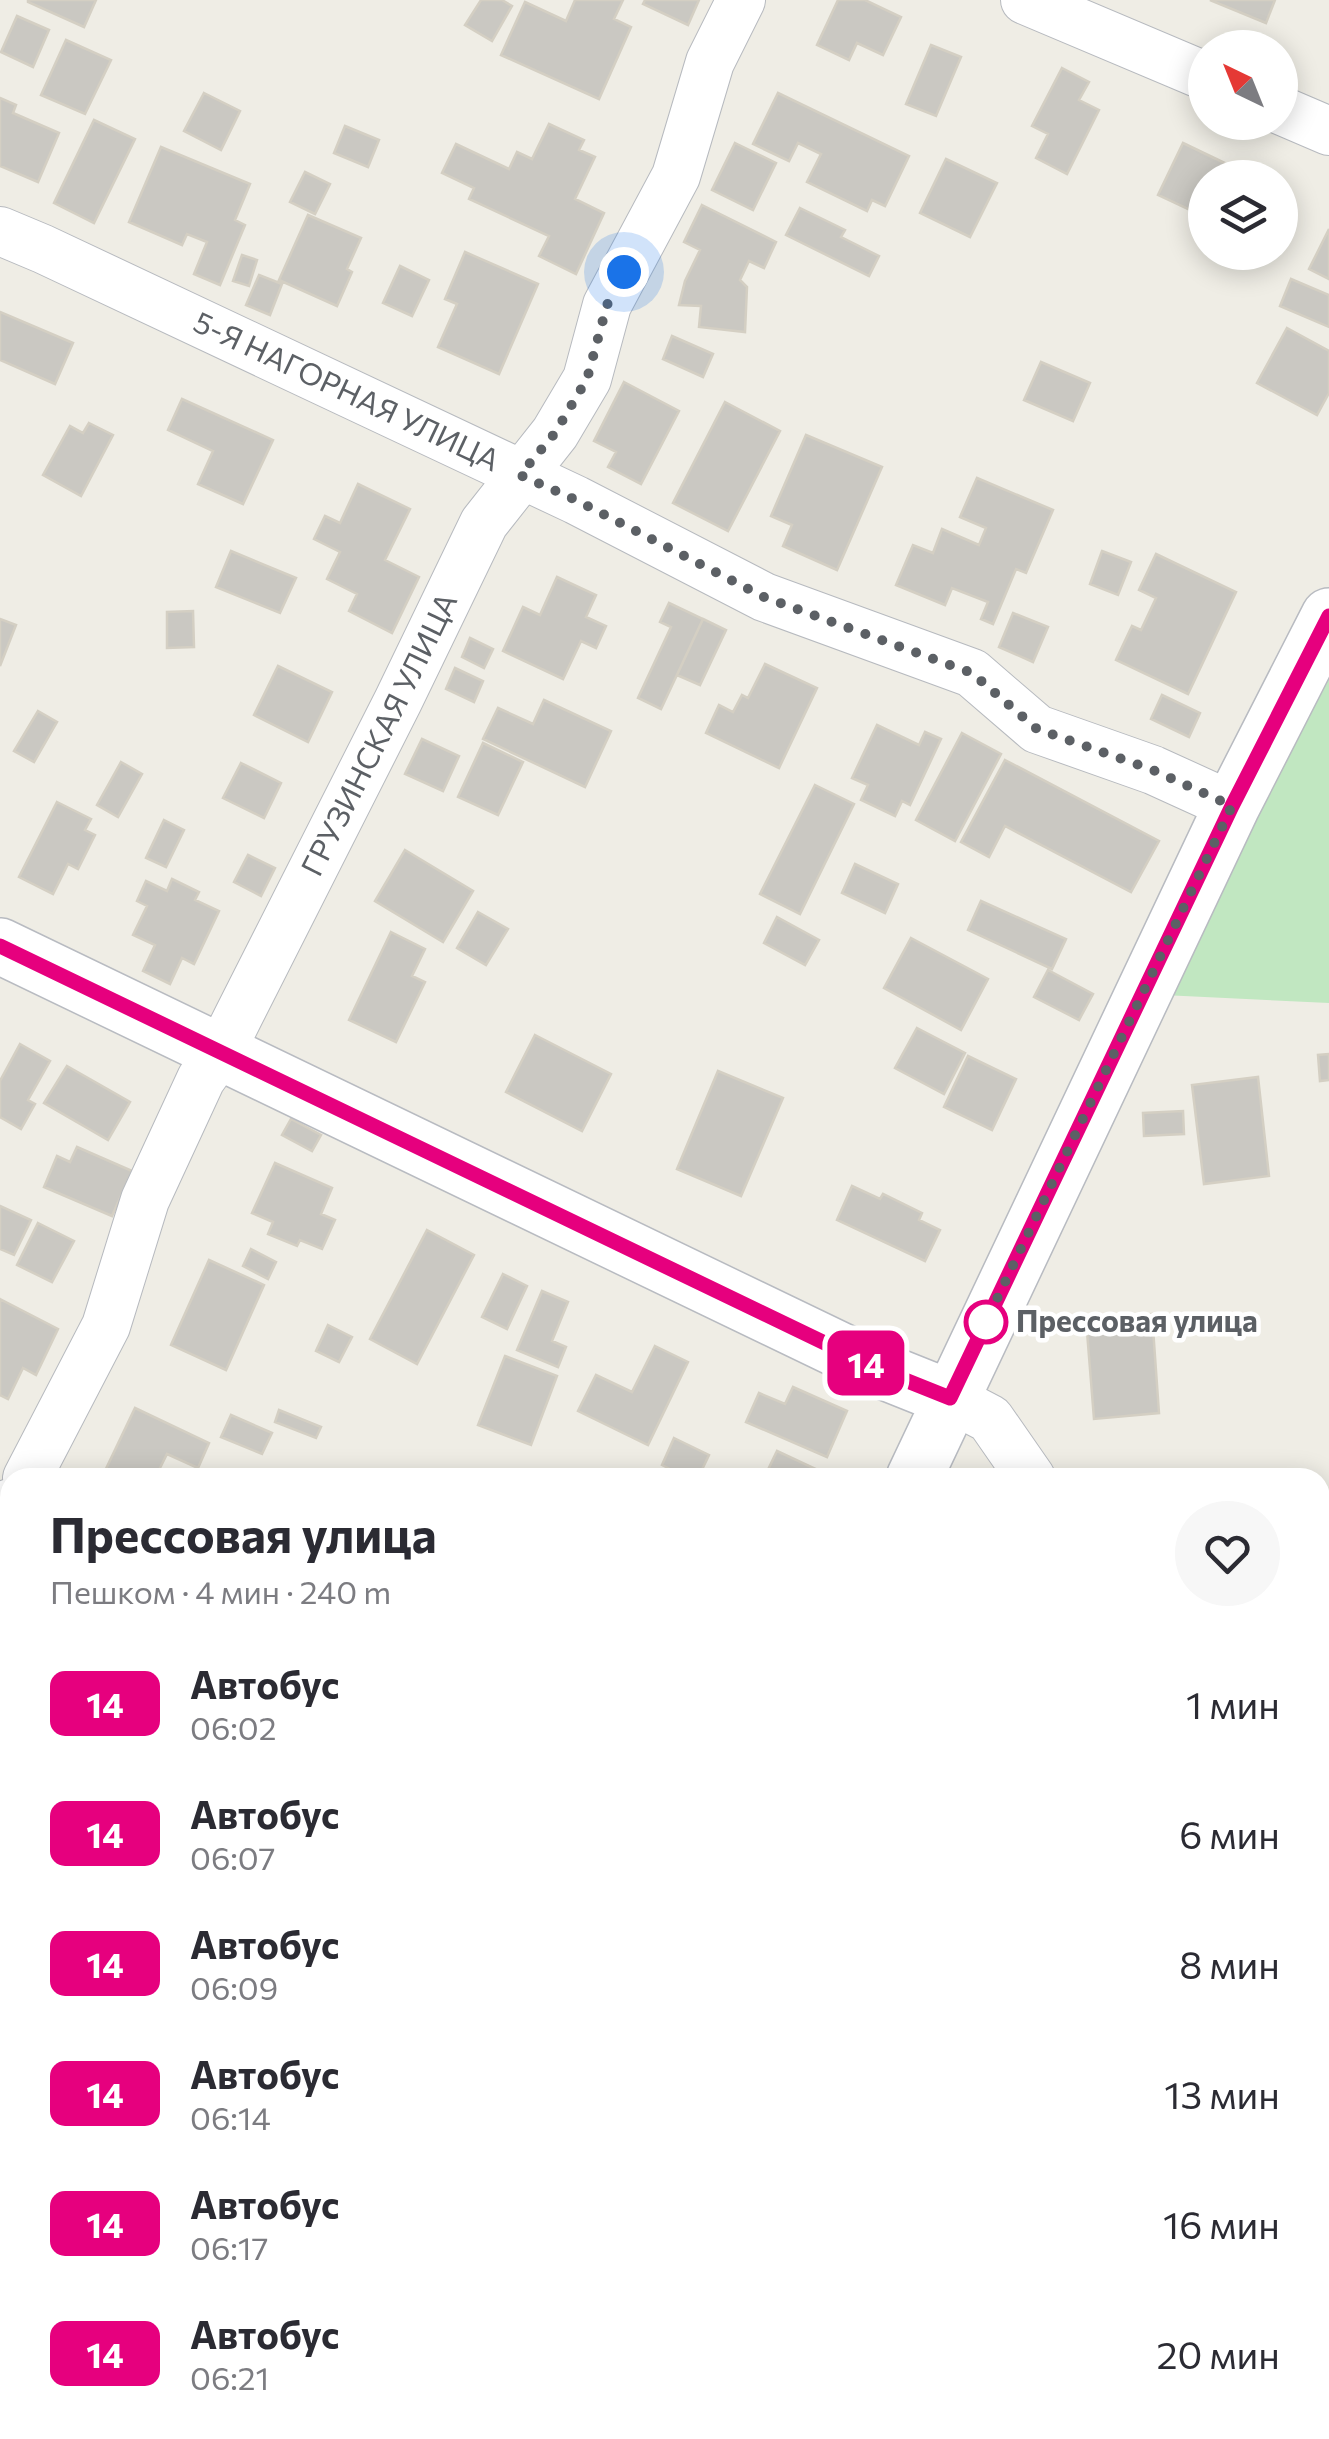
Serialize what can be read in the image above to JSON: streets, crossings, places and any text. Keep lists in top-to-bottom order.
{
  "streets": {
    "street": ["5-Я НАГОРНАЯ УЛИЦА", "ГРУЗИНСКАЯ УЛИЦА"]
  },
  "crossings": [
    ["5-Я НАГОРНАЯ УЛИЦА", "ГРУЗИНСКАЯ УЛИЦА"]
  ],
  "places": ["Прессовая улица"],
  "lines": ["bus line 14"],
  "north": "top left",
  "page": {
    "on_map": "14",
    "heading": ["Прессовая улица", "Пешком · 4 мин · 240 m"],
    "list": [
      {
        "mark": "14",
        "name": "Автобус",
        "note": "06:02",
        "value": "1 мин"
      },
      {
        "mark": "14",
        "name": "Автобус",
        "note": "06:07",
        "value": "6 мин"
      },
      {
        "mark": "14",
        "name": "Автобус",
        "note": "06:09",
        "value": "8 мин"
      },
      {
        "mark": "14",
        "name": "Автобус",
        "note": "06:14",
        "value": "13 мин"
      },
      {
        "mark": "14",
        "name": "Автобус",
        "note": "06:17",
        "value": "16 мин"
      },
      {
        "mark": "14",
        "name": "Автобус",
        "note": "06:21",
        "value": "20 мин"
      }
    ]
  }
}
